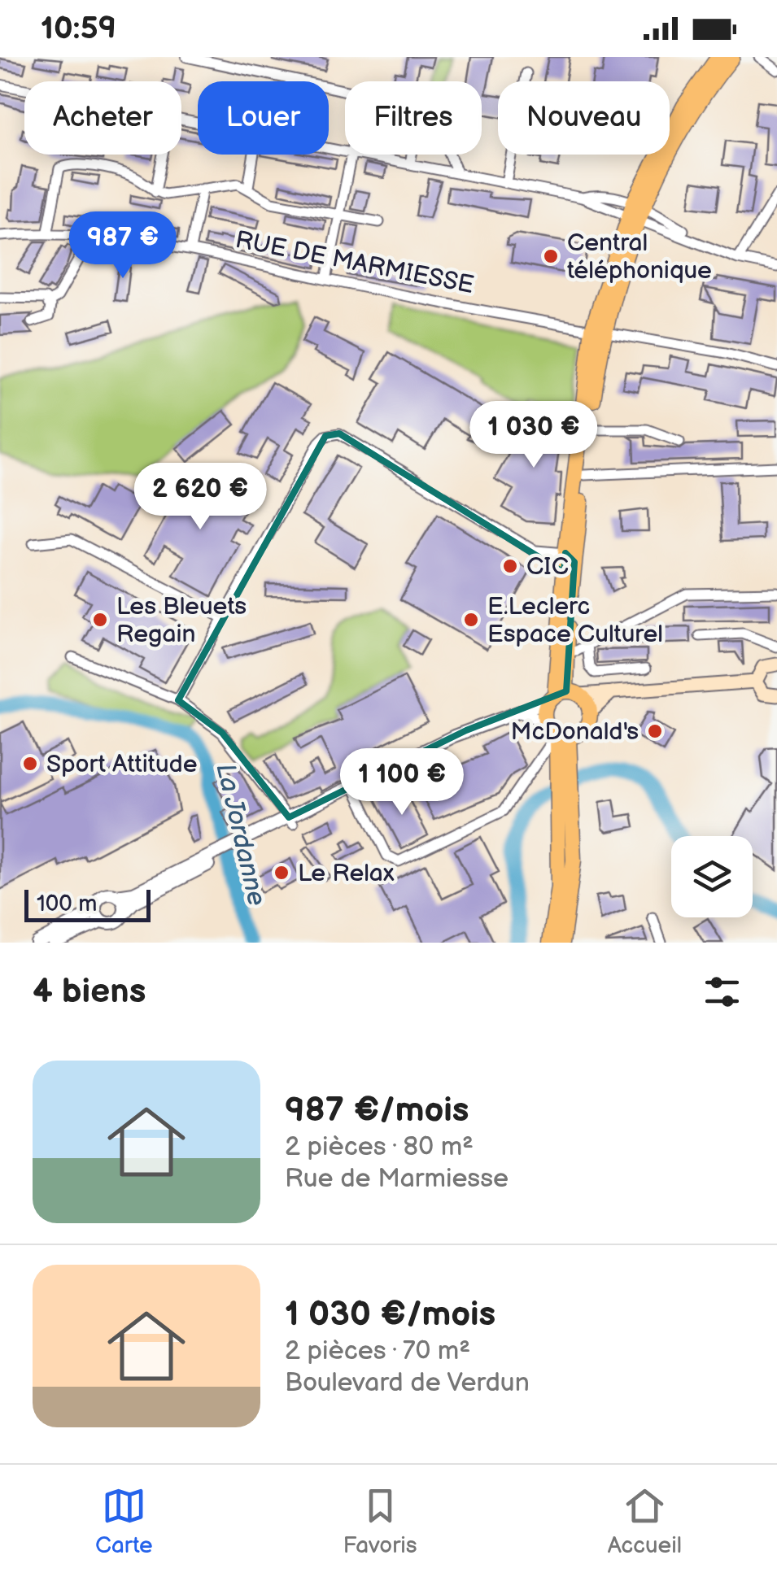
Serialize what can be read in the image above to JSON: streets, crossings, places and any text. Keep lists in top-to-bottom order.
{
  "streets": {
    "street": ["RUE DE MARMIESSE"]
  },
  "water": ["La Jordanne"],
  "places": [
    "Central téléphonique",
    "CIC",
    "Les Bleuets Regain",
    "E.Leclerc Espace Culturel",
    "McDonald's",
    "Sport Attitude",
    "Le Relax"
  ],
  "scale_bar": "100 m",
  "page": {
    "status": "10:59",
    "chip": [
      "Acheter",
      "Louer",
      "Filtres",
      "Nouveau"
    ],
    "price": [
      "987 €",
      "1 030 €",
      "2 620 €",
      "1 100 €"
    ],
    "scale": "100 m",
    "heading": "4 biens",
    "list": [
      {
        "name": "987 €/mois",
        "note": "2 pièces · 80 m² · Rue de Marmiesse"
      },
      {
        "name": "1 030 €/mois",
        "note": "2 pièces · 70 m² · Boulevard de Verdun"
      }
    ],
    "tabs": ["Carte", "Favoris", "Accueil"]
  }
}
